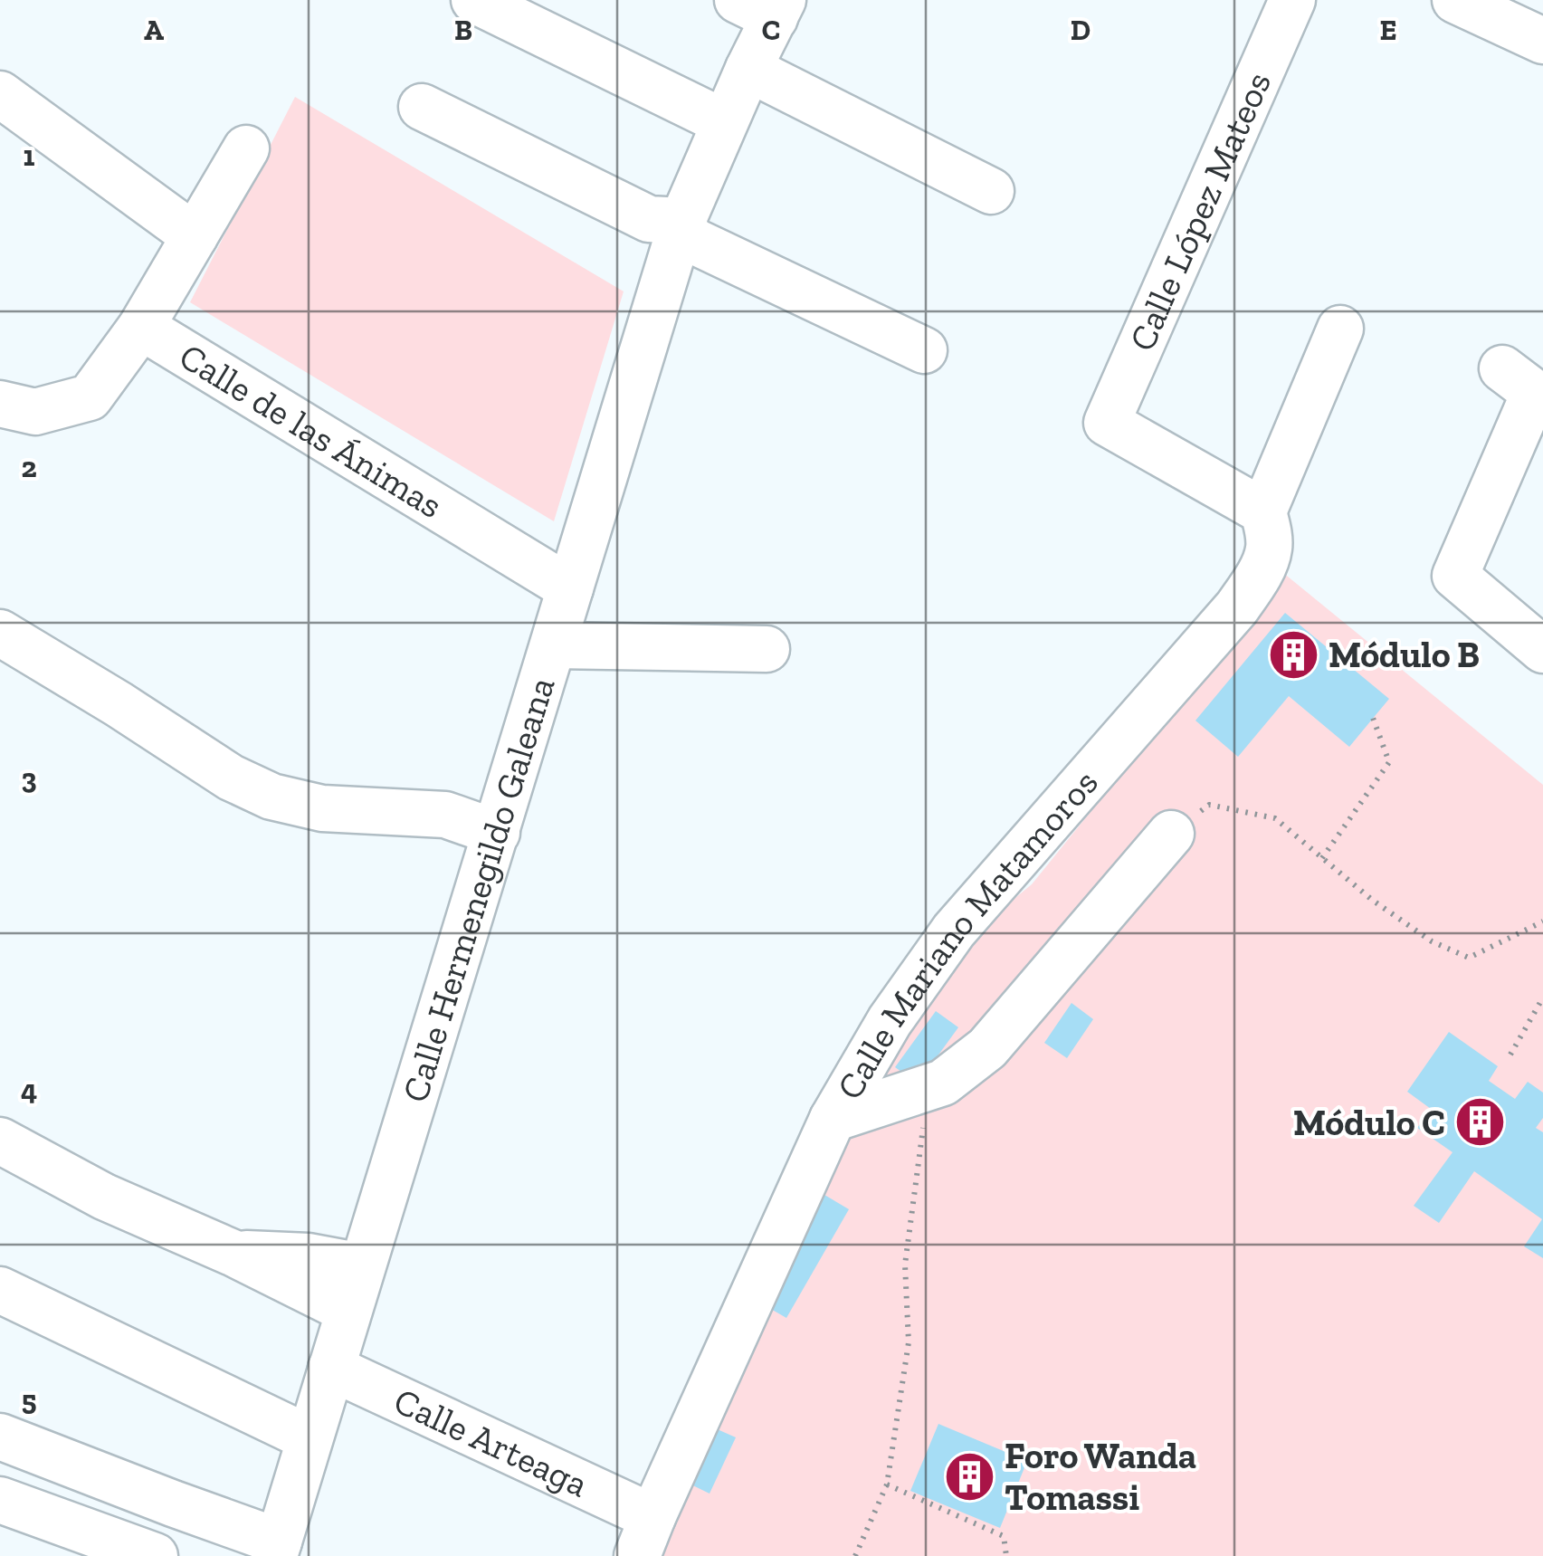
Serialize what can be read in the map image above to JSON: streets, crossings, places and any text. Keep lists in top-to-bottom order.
{
  "streets": {
    "street": [
      "Calle López Mateos",
      "Calle de las Ánimas",
      "Calle Hermenegildo Galeana",
      "Calle Mariano Matamoros",
      "Calle Arteaga"
    ]
  },
  "crossings": [
    ["Calle López Mateos", "Calle Mariano Matamoros"],
    ["Calle de las Ánimas", "Calle Hermenegildo Galeana"],
    ["Calle Hermenegildo Galeana", "Calle Arteaga"],
    ["Calle Mariano Matamoros", "Calle Arteaga"]
  ],
  "places": {
    "building": ["Módulo B", "Módulo C", "Foro Wanda Tomassi"]
  },
  "grid": {
    "columns": [
      "A",
      "B",
      "C",
      "D",
      "E"
    ],
    "rows": [
      "1",
      "2",
      "3",
      "4",
      "5"
    ]
  }
}
